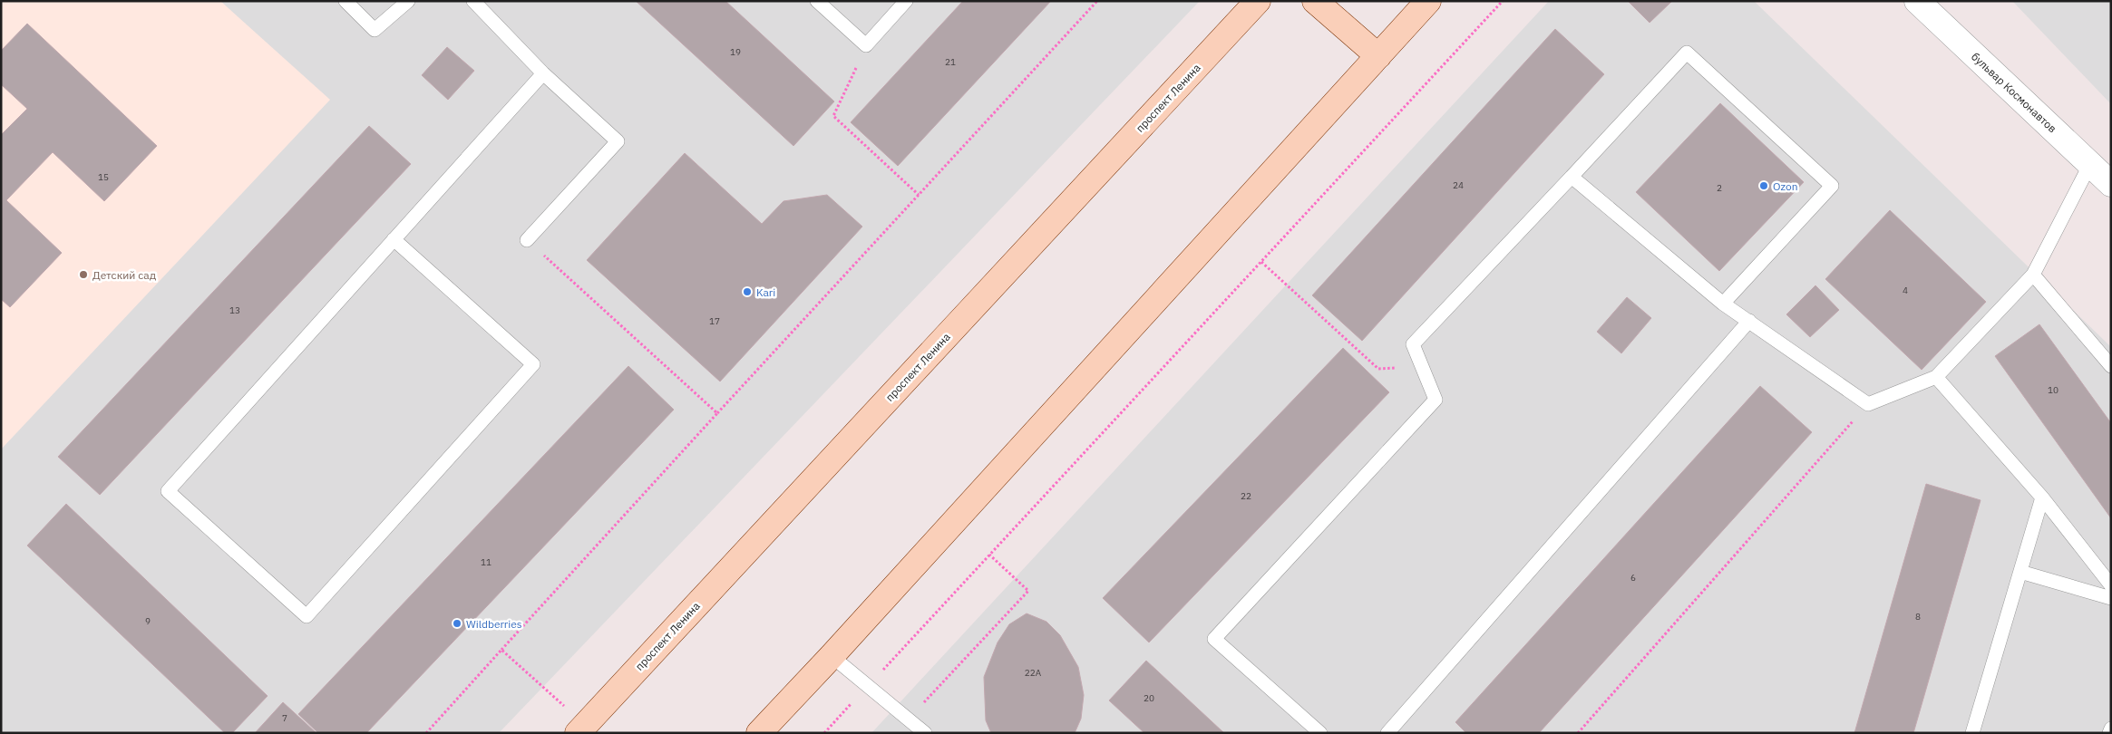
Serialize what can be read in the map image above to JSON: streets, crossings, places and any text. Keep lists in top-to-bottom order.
{
  "streets": {
    "main road": ["проспект Ленина"],
    "street": ["бульвар Космонавтов"]
  },
  "places": [
    "Ozon",
    "Детский сад",
    "Kari",
    "Wildberries"
  ],
  "house_numbers": [
    "19",
    "21",
    "15",
    "24",
    "2",
    "4",
    "13",
    "17",
    "10",
    "22",
    "11",
    "6",
    "8",
    "9",
    "22А",
    "20",
    "7"
  ]
}
